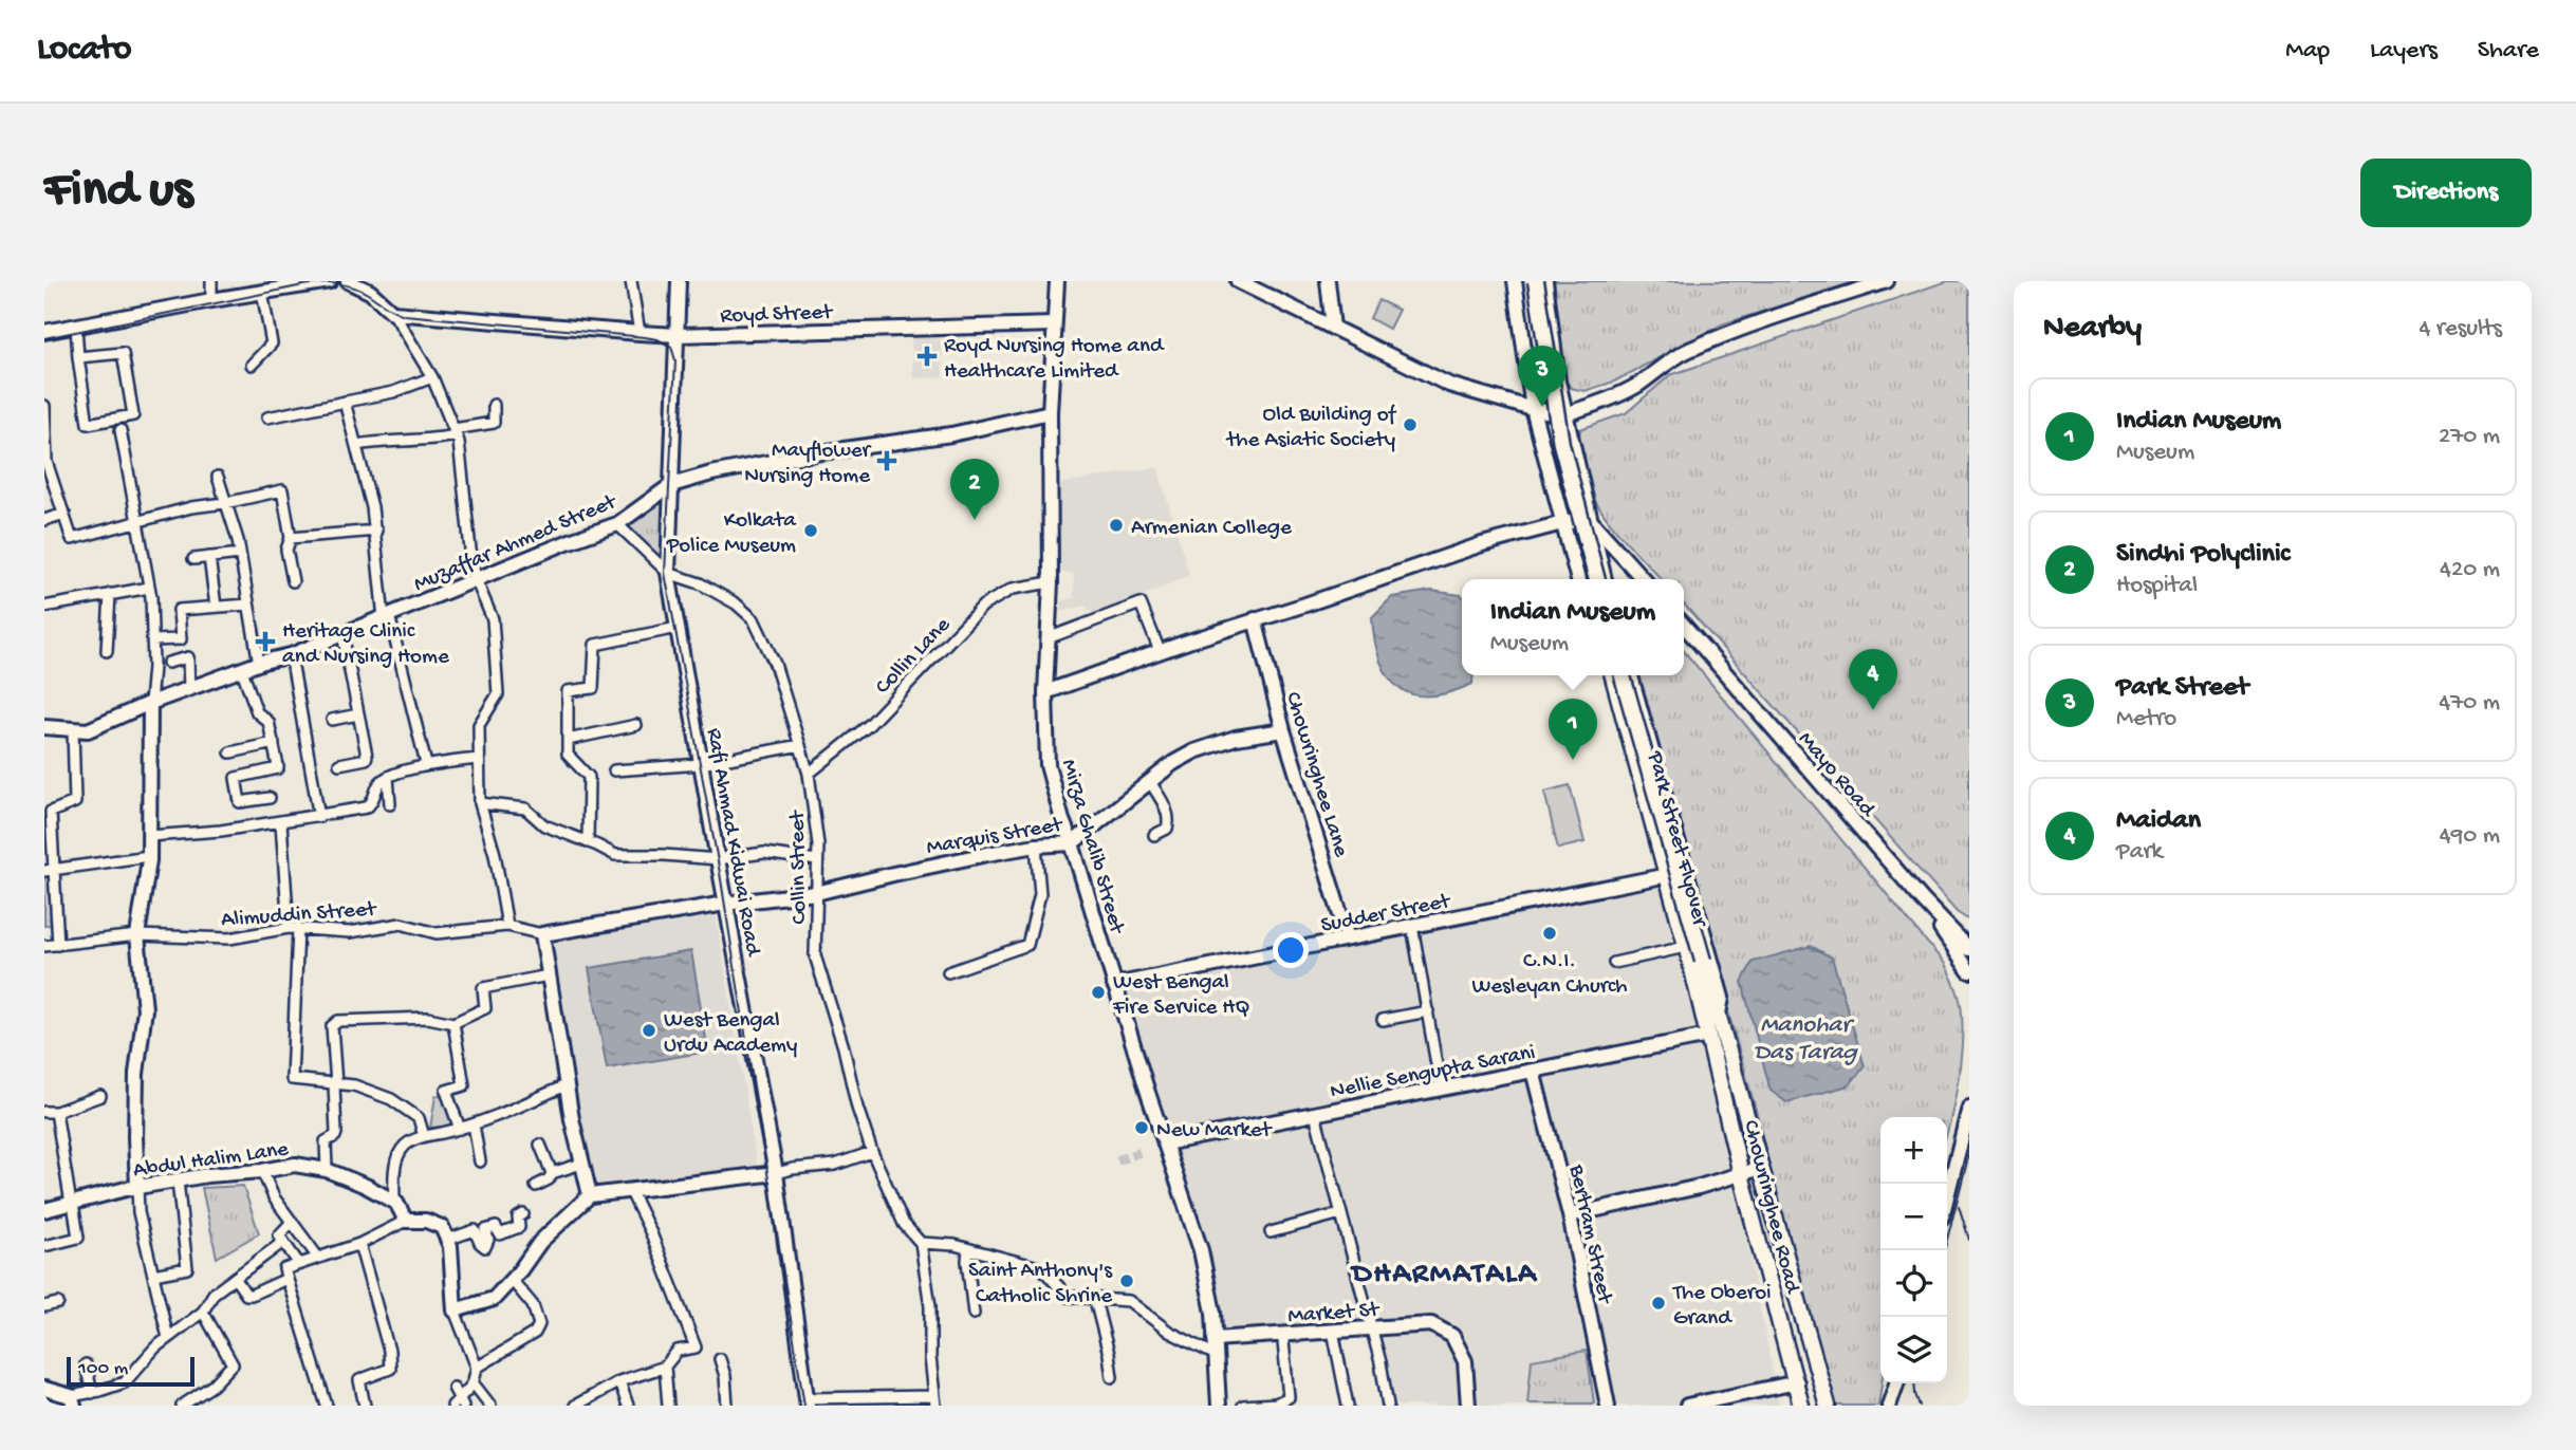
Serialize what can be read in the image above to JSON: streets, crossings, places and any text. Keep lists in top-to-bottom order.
{
  "streets": {
    "main road": ["Park Street Flyover", "Chowringhee Road"],
    "street": [
      "Royd Street",
      "Muzaffar Ahmed Street",
      "Collin Lane",
      "Mayo Road",
      "Chowringhee Lane",
      "Marquis Street",
      "Rafi Ahmad Kidwai Road",
      "Mirza Ghalib Street",
      "Collin Street",
      "Sudder Street",
      "Alimuddin Street",
      "Nellie Sengupta Sarani",
      "Abdul Halim Lane",
      "Bertram Street",
      "Market St"
    ]
  },
  "crossings": [
    ["Royd Street", "Rafi Ahmad Kidwai Road"],
    ["Royd Street", "Mirza Ghalib Street"],
    ["Muzaffar Ahmed Street", "Rafi Ahmad Kidwai Road"],
    ["Muzaffar Ahmed Street", "Mirza Ghalib Street"],
    ["Muzaffar Ahmed Street", "Collin Street"],
    ["Collin Lane", "Mirza Ghalib Street"],
    ["Collin Lane", "Collin Street"],
    ["Chowringhee Lane", "Marquis Street"],
    ["Chowringhee Lane", "Sudder Street"],
    ["Marquis Street", "Rafi Ahmad Kidwai Road"],
    ["Marquis Street", "Mirza Ghalib Street"],
    ["Marquis Street", "Collin Street"],
    ["Marquis Street", "Alimuddin Street"],
    ["Park Street Flyover", "Chowringhee Road"],
    ["Rafi Ahmad Kidwai Road", "Collin Street"],
    ["Rafi Ahmad Kidwai Road", "Alimuddin Street"],
    ["Mirza Ghalib Street", "Sudder Street"],
    ["Mirza Ghalib Street", "Nellie Sengupta Sarani"],
    ["Mirza Ghalib Street", "Market St"],
    ["Nellie Sengupta Sarani", "Chowringhee Road"],
    ["Nellie Sengupta Sarani", "Bertram Street"]
  ],
  "districts": ["DHARMATALA"],
  "water": ["Manohar Das Tarag"],
  "places": {
    "health": ["Royd Nursing Home and Healthcare Limited", "Mayflower Nursing Home", "Heritage Clinic and Nursing Home"],
    "other": [
      "Old Building of the Asiatic Society",
      "Armenian College",
      "Kolkata Police Museum",
      "C.N.I. Wesleyan Church",
      "West Bengal Fire Service HQ",
      "West Bengal Urdu Academy",
      "New Market",
      "Saint Anthony's Catholic Shrine",
      "The Oberoi Grand"
    ]
  },
  "scale_bar": "100 m",
  "page": {
    "header": "Locato",
    "nav": ["Map", "Layers", "Share"],
    "buttons": "Directions",
    "title": "Find us",
    "heading": ["Nearby", "4 results"],
    "pins": [
      "3",
      "2",
      "4",
      "1"
    ],
    "list": [
      {
        "mark": "1",
        "name": "Indian Museum",
        "note": "Museum",
        "value": "270 m"
      },
      {
        "mark": "2",
        "name": "Sindhi Polyclinic",
        "note": "Hospital",
        "value": "420 m"
      },
      {
        "mark": "3",
        "name": "Park Street",
        "note": "Metro",
        "value": "470 m"
      },
      {
        "mark": "4",
        "name": "Maidan",
        "note": "Park",
        "value": "490 m"
      }
    ],
    "popup": ["Indian Museum", "Museum"],
    "map_buttons": ["+", "−"],
    "scale": "100 m"
  }
}
